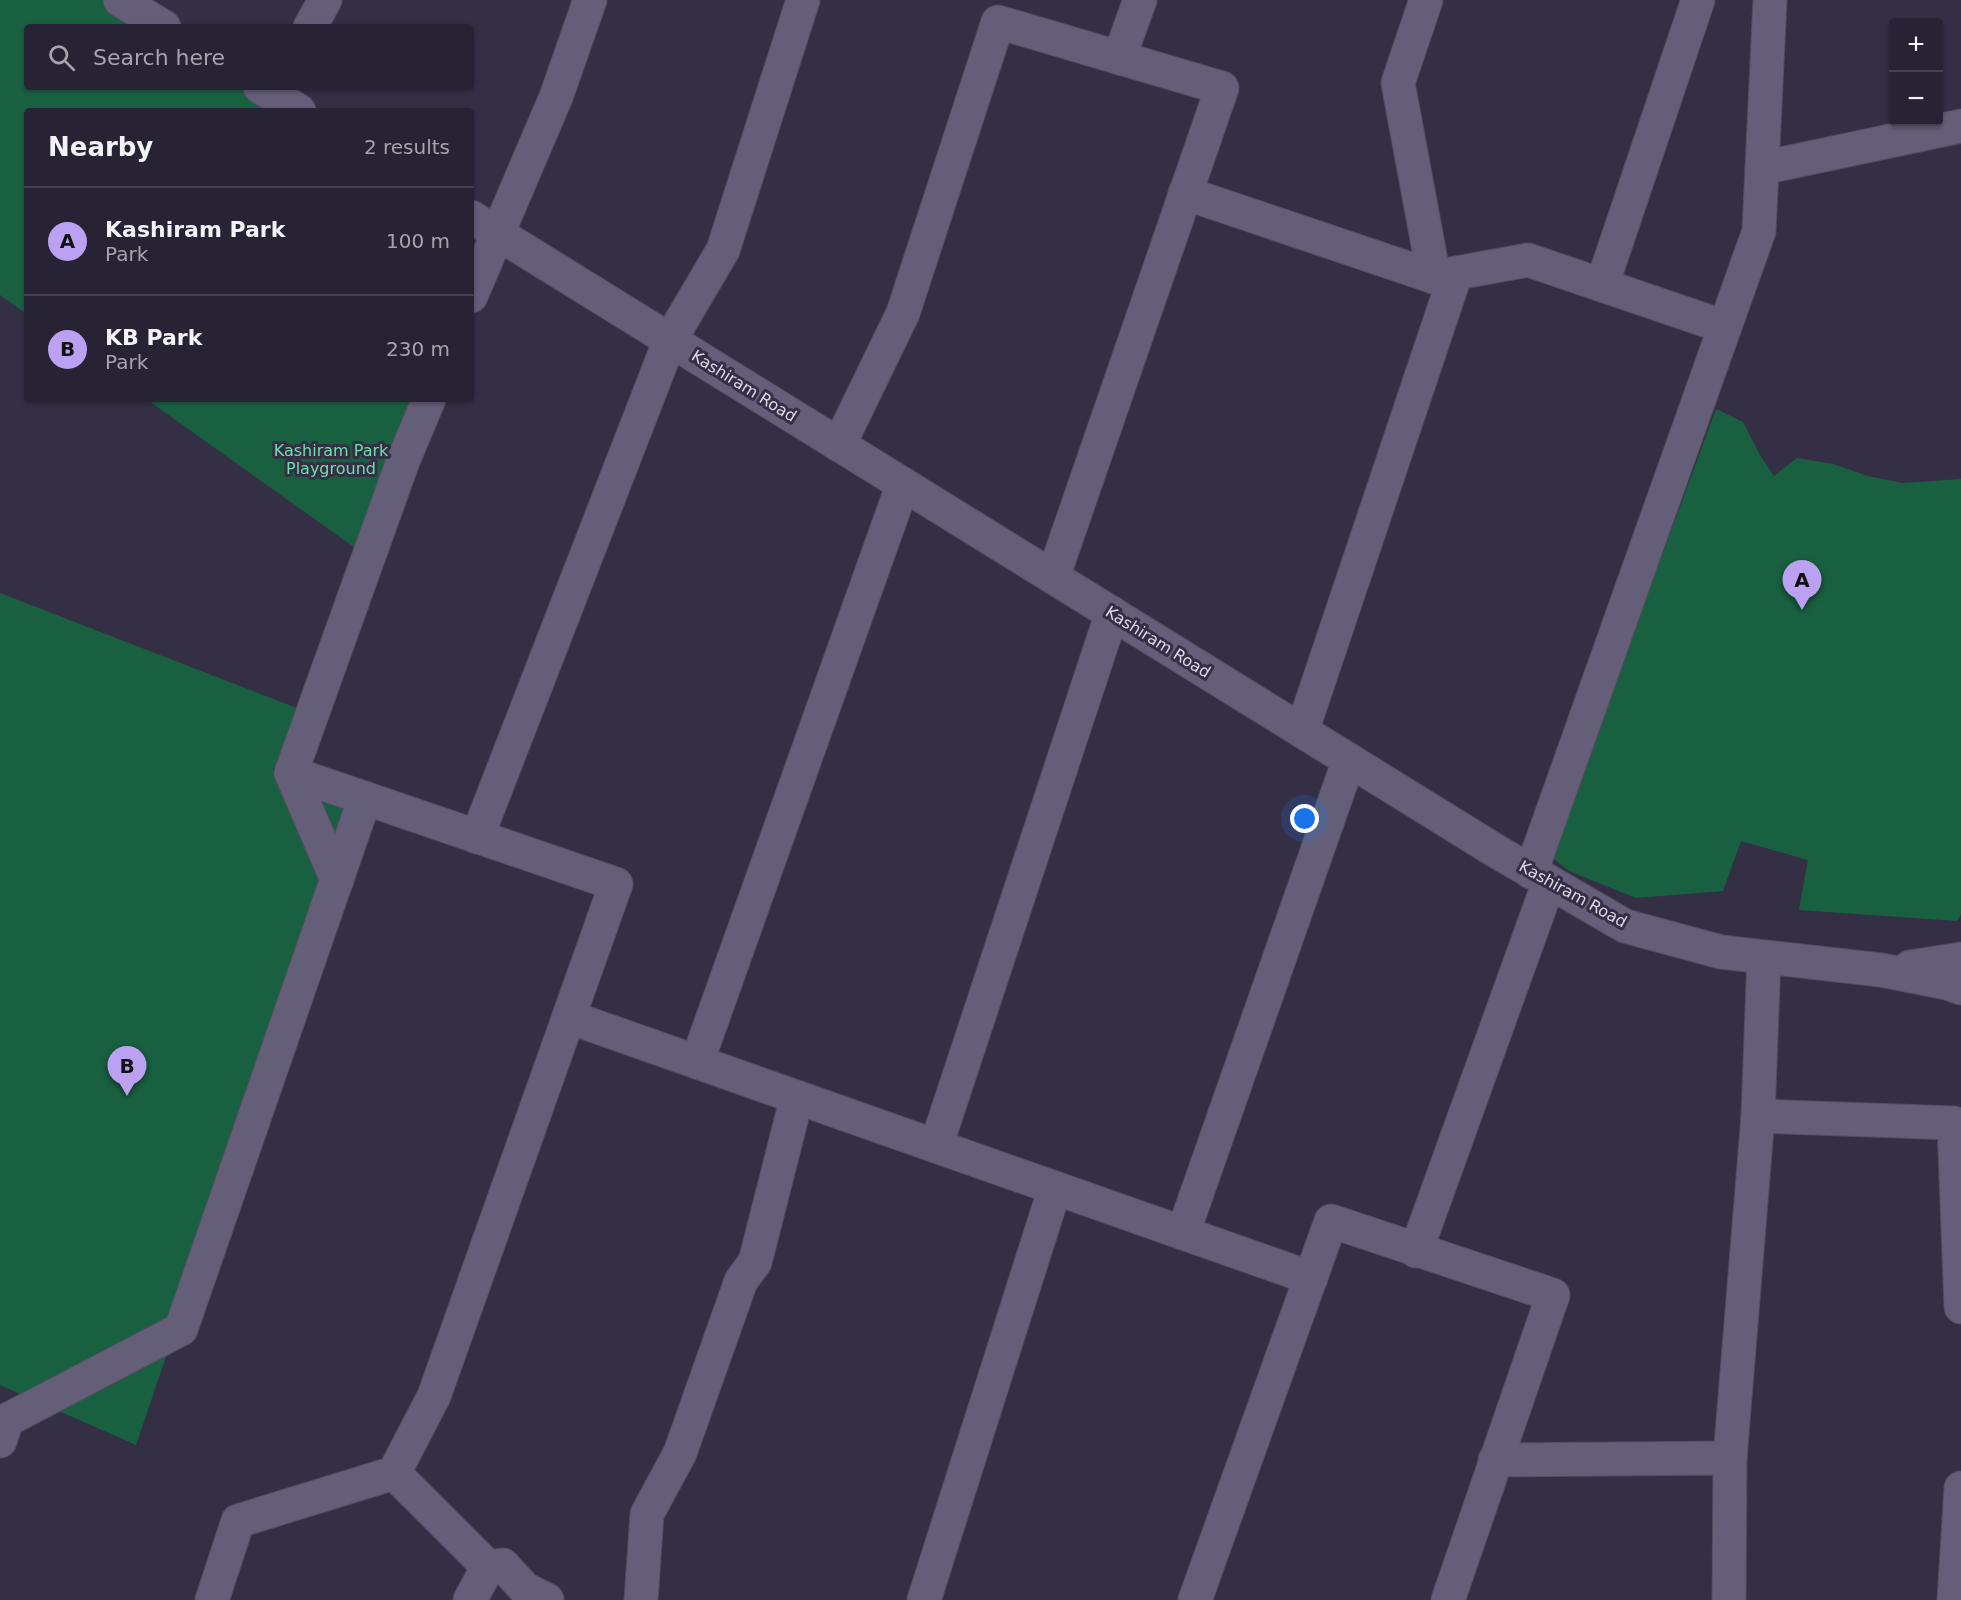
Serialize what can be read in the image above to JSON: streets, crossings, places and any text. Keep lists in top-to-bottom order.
{
  "streets": {
    "street": ["Kashiram Road"]
  },
  "parks": ["Kashiram Park Playground"],
  "page": {
    "map_buttons": ["+", "−"],
    "search": "Search here",
    "heading": ["Nearby", "2 results"],
    "list": [
      {
        "mark": "A",
        "name": "Kashiram Park",
        "note": "Park",
        "value": "100 m"
      },
      {
        "mark": "B",
        "name": "KB Park",
        "note": "Park",
        "value": "230 m"
      }
    ],
    "pins": ["A", "B"]
  }
}
